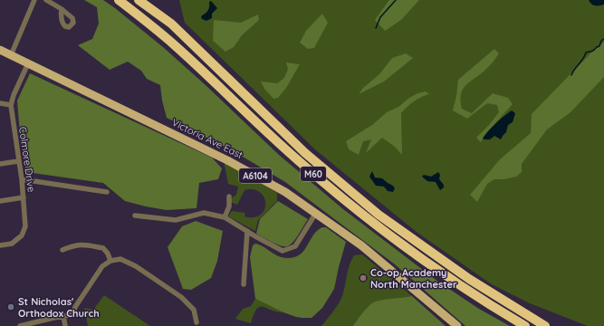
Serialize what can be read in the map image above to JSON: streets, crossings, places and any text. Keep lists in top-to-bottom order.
{
  "streets": {
    "highway": ["M60"],
    "main road": ["Victoria Ave East", "A6104"],
    "street": ["Colmore Drive"]
  },
  "crossings": [
    ["Victoria Ave East", "Colmore Drive"]
  ],
  "places": ["Co-op Academy North Manchester", "St Nicholas' Orthodox Church"]
}
